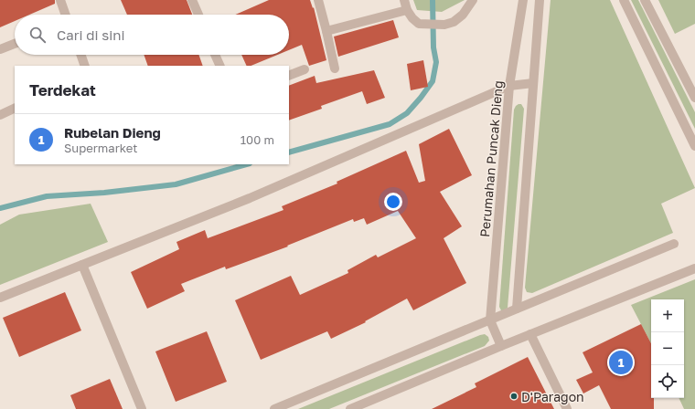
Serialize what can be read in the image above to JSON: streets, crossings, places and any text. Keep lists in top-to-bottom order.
{
  "streets": {
    "street": ["Perumahan Puncak Dieng"]
  },
  "places": ["D'Paragon"],
  "page": {
    "search": "Cari di sini",
    "heading": "Terdekat",
    "list": [
      {
        "mark": "1",
        "name": "Rubelan Dieng",
        "note": "Supermarket",
        "value": "100 m"
      }
    ],
    "map_buttons": ["+", "−"],
    "pins": "1"
  }
}
